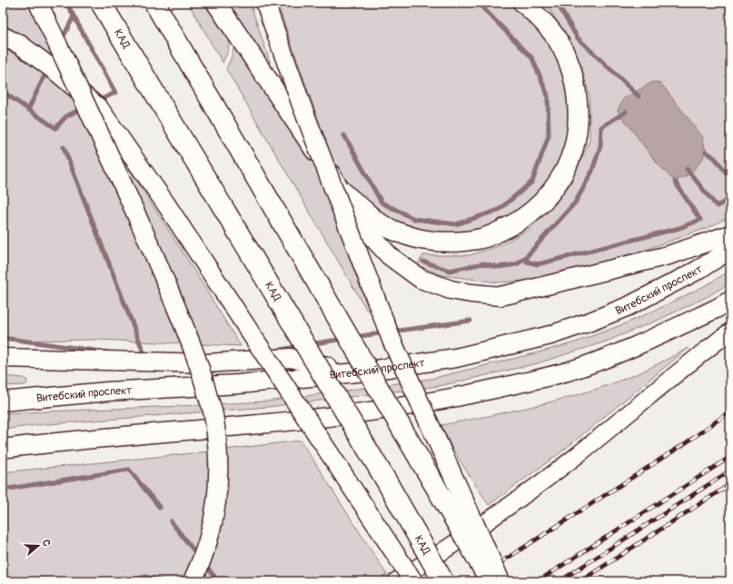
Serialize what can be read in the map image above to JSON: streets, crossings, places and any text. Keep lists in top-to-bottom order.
{
  "streets": {
    "highway": ["КАД"],
    "main road": ["Витебский проспект"]
  },
  "north": "right"
}
